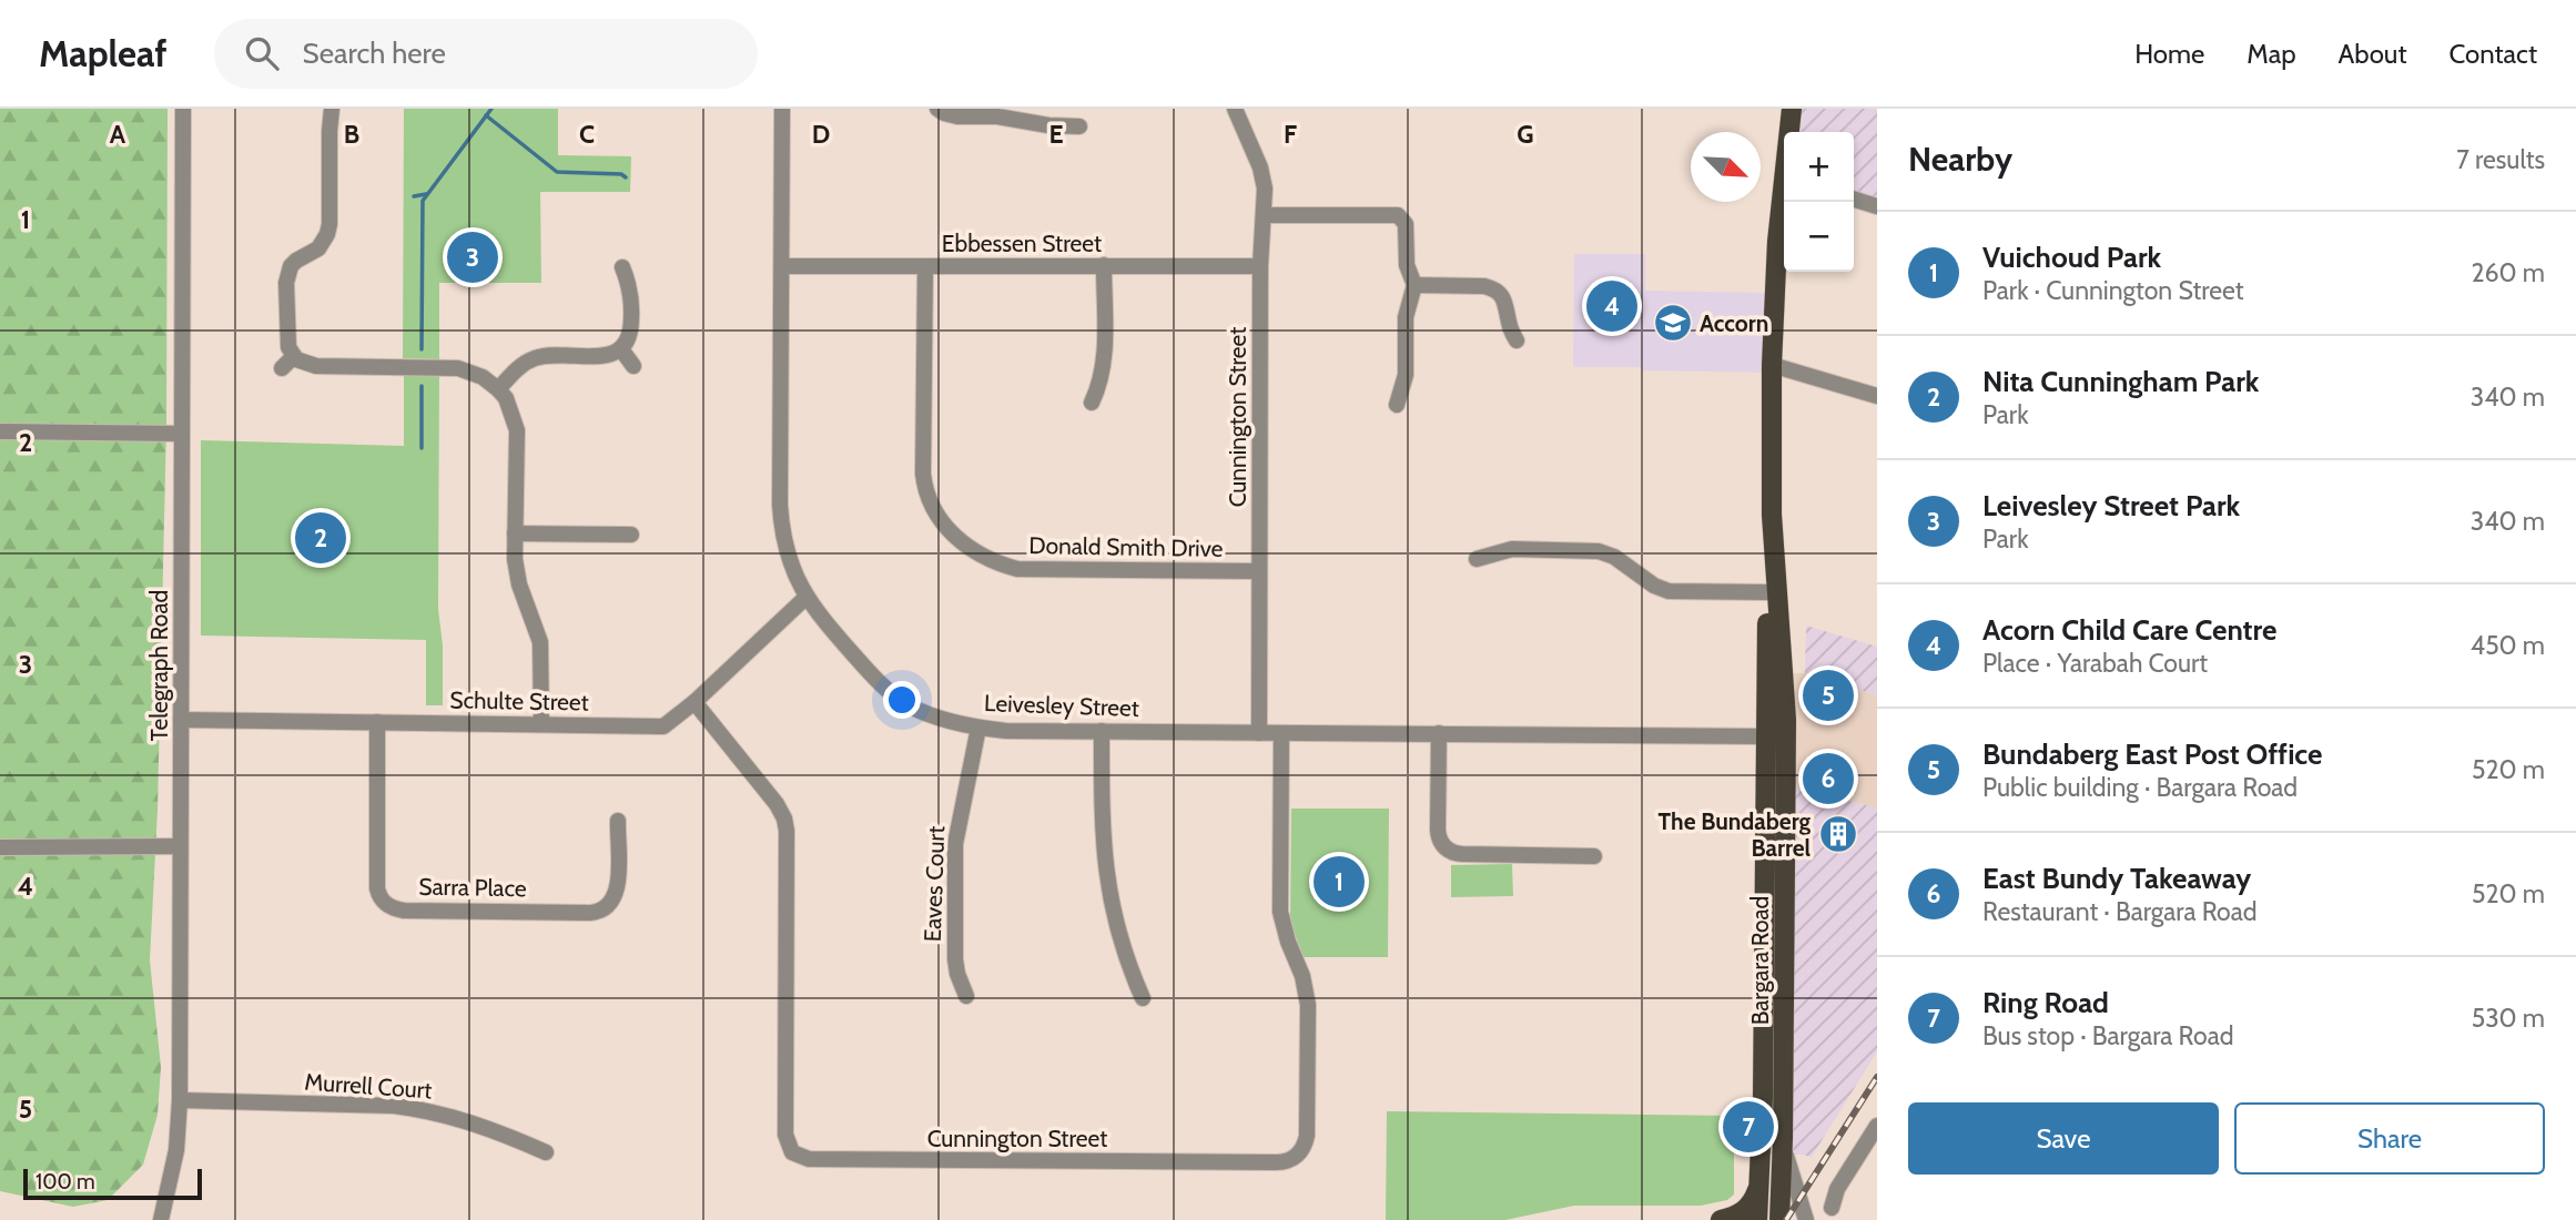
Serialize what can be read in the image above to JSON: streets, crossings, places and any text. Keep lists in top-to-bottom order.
{
  "streets": {
    "main road": ["Bargara Road"],
    "street": [
      "Ebbessen Street",
      "Cunnington Street",
      "Donald Smith Drive",
      "Telegraph Road",
      "Schulte Street",
      "Leivesley Street",
      "Eaves Court",
      "Sarra Place",
      "Murrell Court"
    ]
  },
  "crossings": [
    ["Ebbessen Street", "Cunnington Street"],
    ["Ebbessen Street", "Donald Smith Drive"],
    ["Ebbessen Street", "Leivesley Street"],
    ["Cunnington Street", "Donald Smith Drive"],
    ["Cunnington Street", "Schulte Street"],
    ["Cunnington Street", "Leivesley Street"],
    ["Telegraph Road", "Schulte Street"],
    ["Telegraph Road", "Murrell Court"],
    ["Schulte Street", "Leivesley Street"],
    ["Schulte Street", "Sarra Place"],
    ["Leivesley Street", "Eaves Court"],
    ["Leivesley Street", "Bargara Road"]
  ],
  "places": {
    "school or university": ["Accorn"],
    "building": ["The Bundaberg Barrel"]
  },
  "scale_bar": "100 m",
  "north": "bottom right",
  "page": {
    "header": "Mapleaf",
    "search": "Search here",
    "nav": [
      "Home",
      "Map",
      "About",
      "Contact"
    ],
    "heading": ["Nearby", "7 results"],
    "map_buttons": ["+", "−"],
    "list": [
      {
        "mark": "1",
        "name": "Vuichoud Park",
        "note": "Park · Cunnington Street",
        "value": "260 m"
      },
      {
        "mark": "2",
        "name": "Nita Cunningham Park",
        "note": "Park",
        "value": "340 m"
      },
      {
        "mark": "3",
        "name": "Leivesley Street Park",
        "note": "Park",
        "value": "340 m"
      },
      {
        "mark": "4",
        "name": "Acorn Child Care Centre",
        "note": "Place · Yarabah Court",
        "value": "450 m"
      },
      {
        "mark": "5",
        "name": "Bundaberg East Post Office",
        "note": "Public building · Bargara Road",
        "value": "520 m"
      },
      {
        "mark": "6",
        "name": "East Bundy Takeaway",
        "note": "Restaurant · Bargara Road",
        "value": "520 m"
      },
      {
        "mark": "7",
        "name": "Ring Road",
        "note": "Bus stop · Bargara Road",
        "value": "530 m"
      }
    ],
    "pins": [
      "3",
      "4",
      "2",
      "5",
      "6",
      "1",
      "7"
    ],
    "buttons": ["Save", "Share"],
    "scale": "100 m"
  },
  "grid": {
    "columns": [
      "A",
      "B",
      "C",
      "D",
      "E",
      "F",
      "G"
    ],
    "rows": [
      "1",
      "2",
      "3",
      "4",
      "5"
    ]
  }
}
